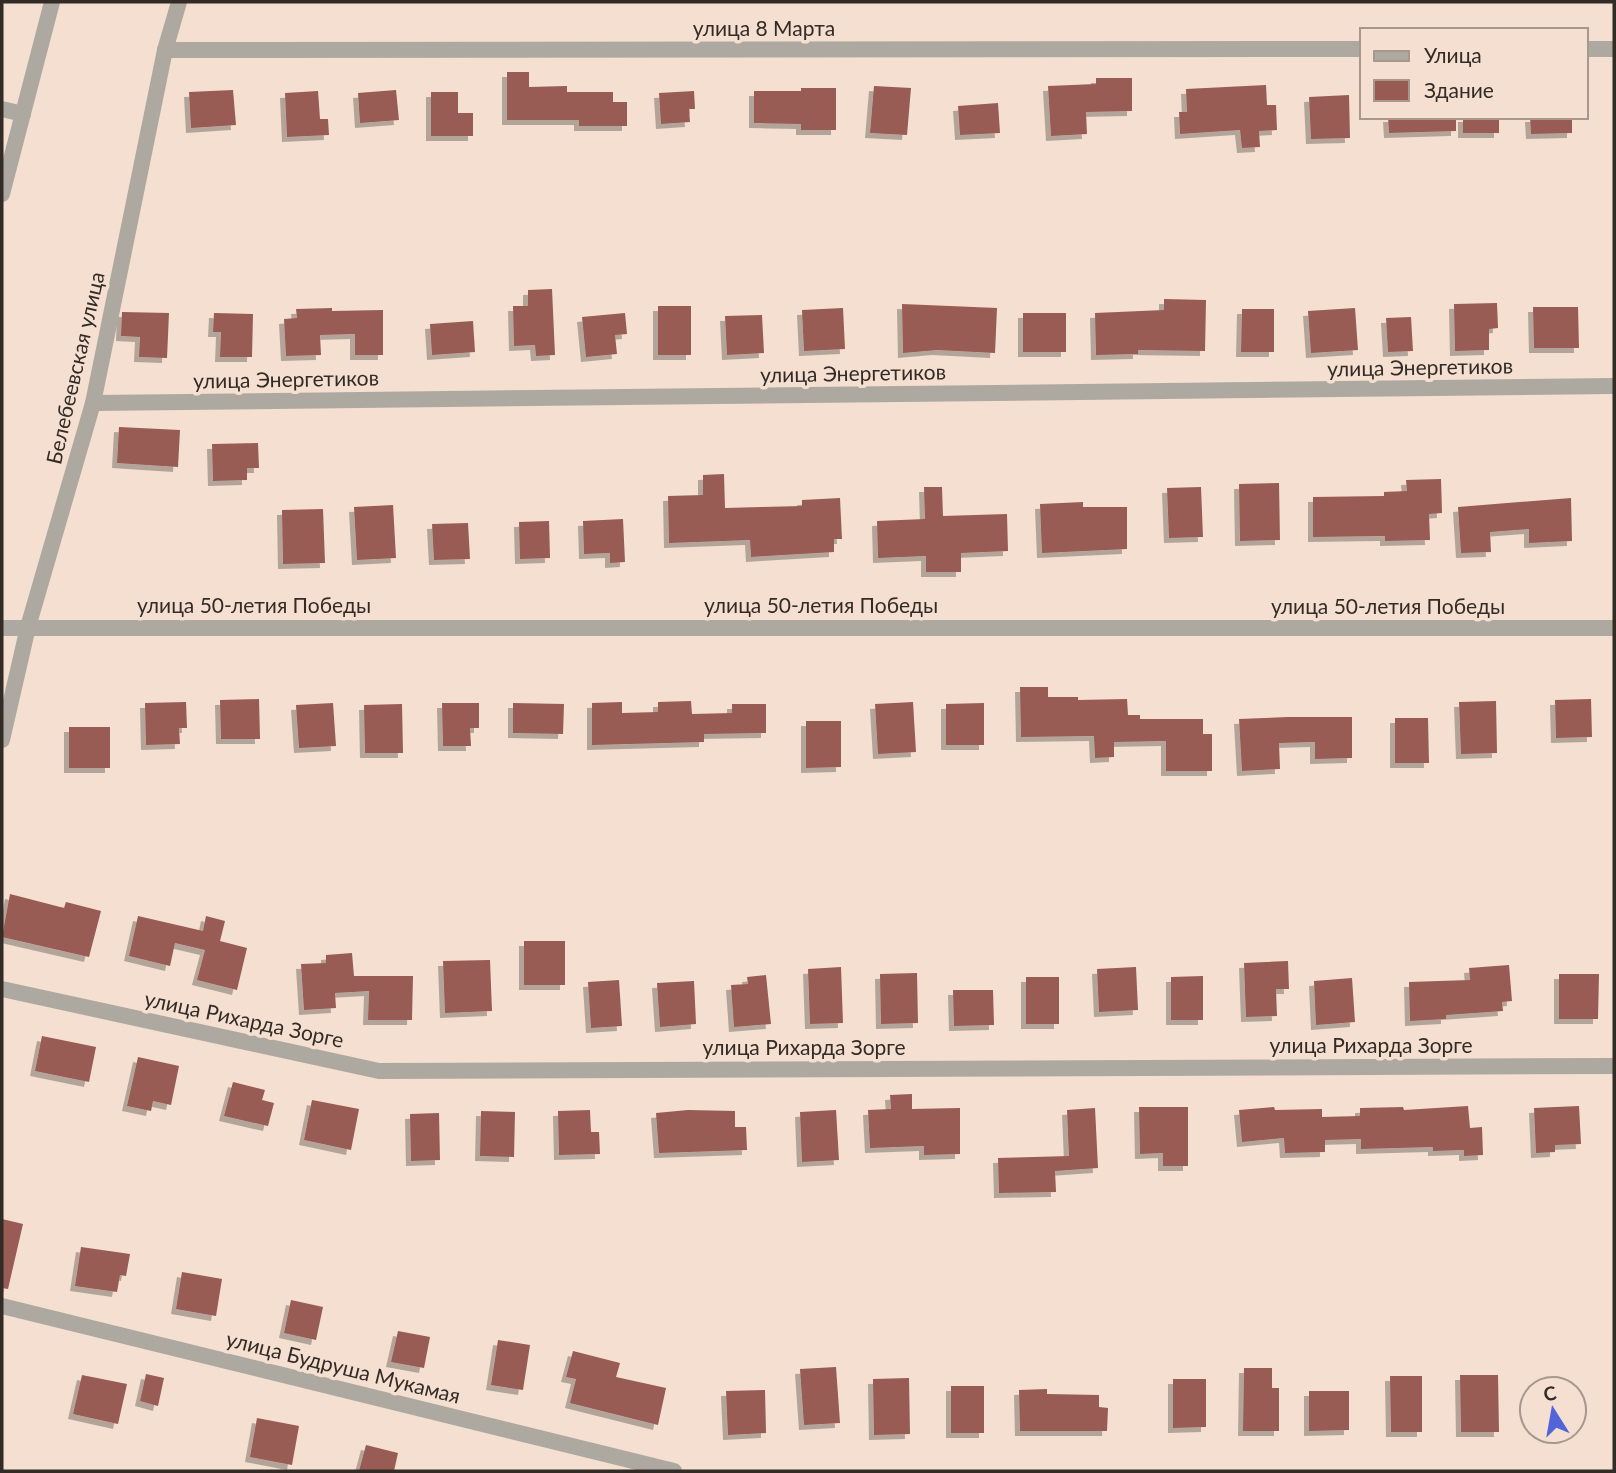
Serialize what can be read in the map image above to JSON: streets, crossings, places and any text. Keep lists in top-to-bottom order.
{
  "streets": {
    "street": [
      "улица 8 Марта",
      "Белебеевская улица",
      "улица Энергетиков",
      "улица 50-летия Победы",
      "улица Рихарда Зорге",
      "улица Будруша Мукамая"
    ]
  },
  "crossings": [
    ["улица 8 Марта", "Белебеевская улица"],
    ["Белебеевская улица", "улица Энергетиков"],
    ["Белебеевская улица", "улица 50-летия Победы"]
  ],
  "legend": ["Улица", "Здание"],
  "north": "top"
}
